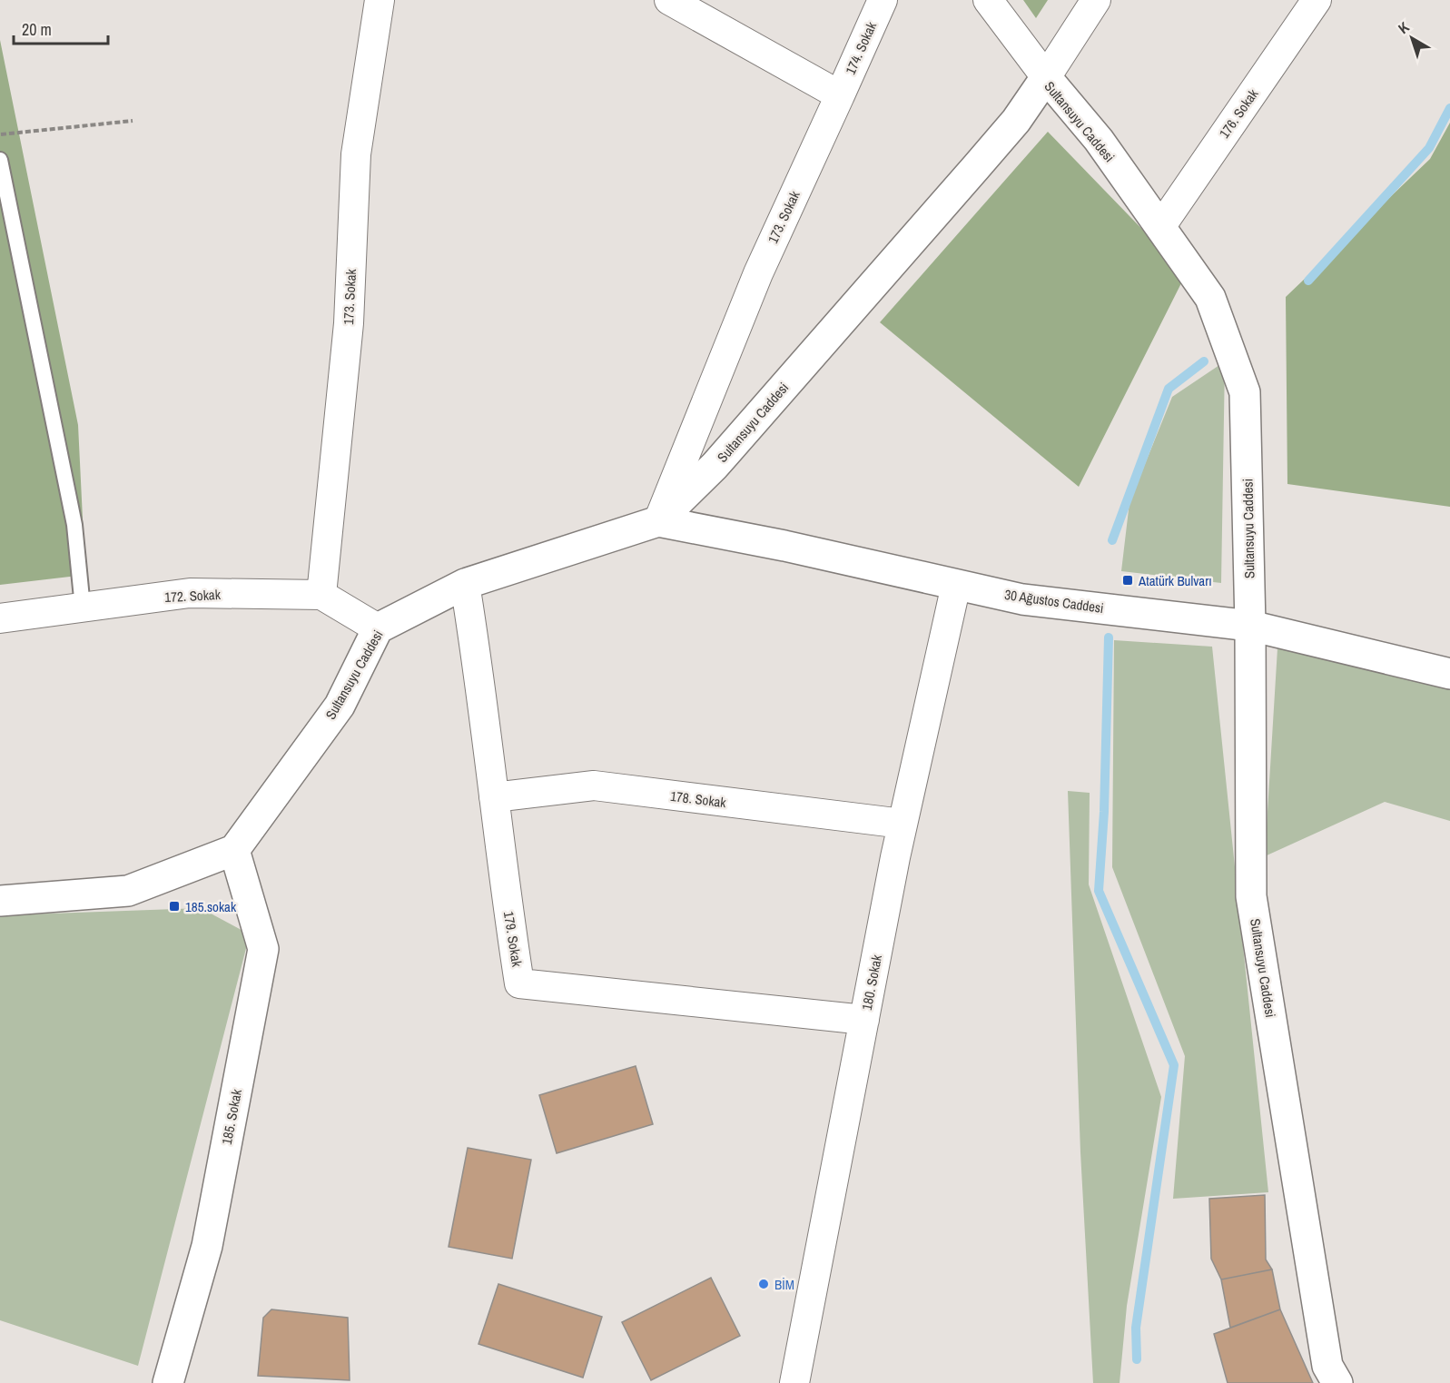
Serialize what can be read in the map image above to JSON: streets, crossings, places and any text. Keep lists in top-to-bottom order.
{
  "streets": {
    "street": [
      "174. Sokak",
      "176. Sokak",
      "Sultansuyu Caddesi",
      "173. Sokak",
      "172. Sokak",
      "30 Ağustos Caddesi",
      "178. Sokak",
      "179. Sokak",
      "180. Sokak",
      "185. Sokak"
    ]
  },
  "crossings": [
    ["174. Sokak", "173. Sokak"],
    ["176. Sokak", "Sultansuyu Caddesi"],
    ["Sultansuyu Caddesi", "173. Sokak"],
    ["Sultansuyu Caddesi", "172. Sokak"],
    ["Sultansuyu Caddesi", "30 Ağustos Caddesi"],
    ["Sultansuyu Caddesi", "179. Sokak"],
    ["Sultansuyu Caddesi", "185. Sokak"],
    ["173. Sokak", "172. Sokak"],
    ["173. Sokak", "30 Ağustos Caddesi"],
    ["30 Ağustos Caddesi", "180. Sokak"],
    ["178. Sokak", "179. Sokak"],
    ["178. Sokak", "180. Sokak"],
    ["179. Sokak", "180. Sokak"]
  ],
  "places": {
    "transit": ["Atatürk Bulvarı", "185.sokak"],
    "other": ["BİM"]
  },
  "scale_bar": "20 m",
  "north": "top left"
}
